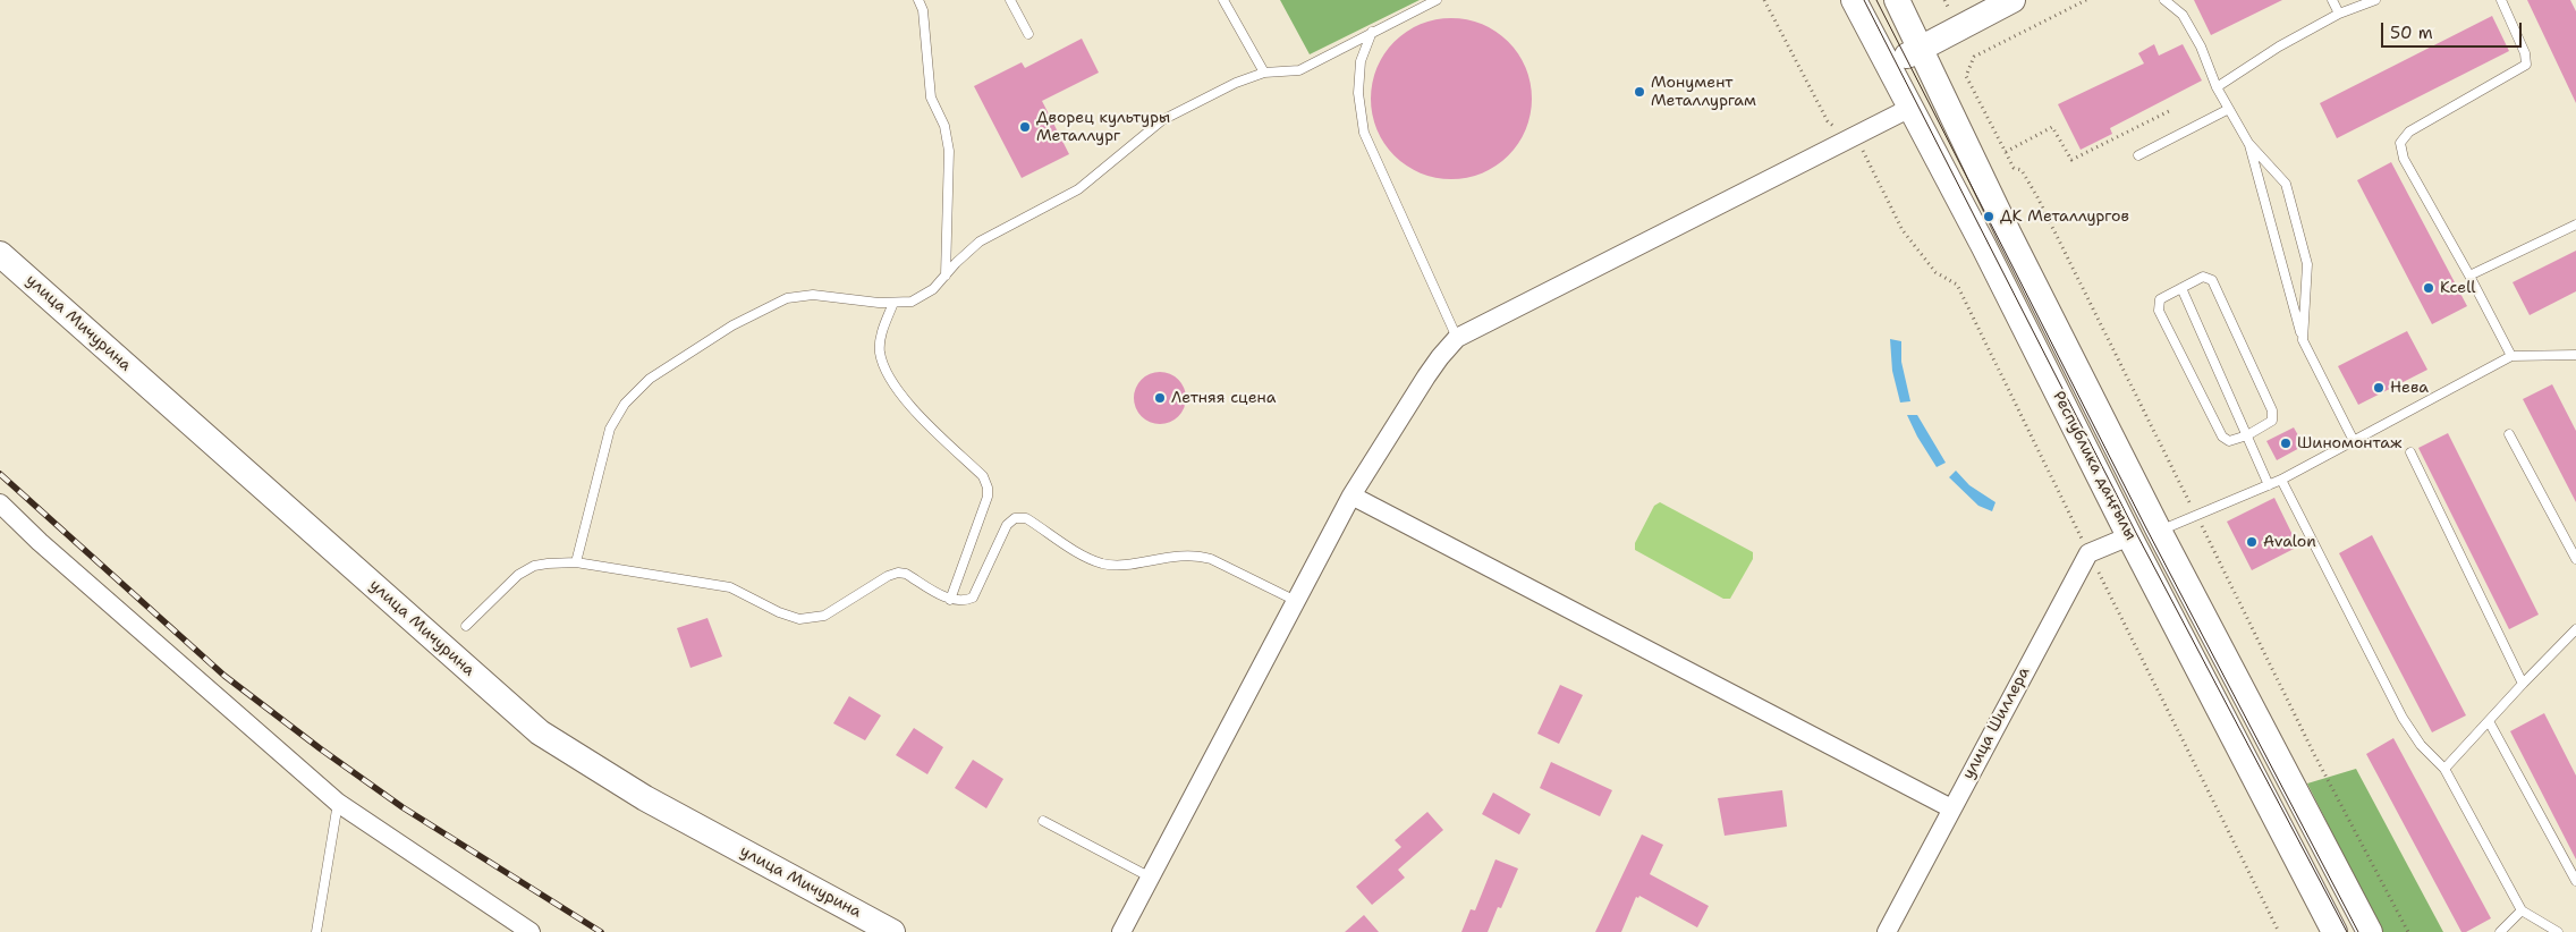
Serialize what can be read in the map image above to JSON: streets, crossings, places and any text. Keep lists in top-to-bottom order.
{
  "streets": {
    "main road": ["улица Мичурина", "Республика даңғылы"],
    "street": ["улица Шиллера"]
  },
  "places": [
    "Монумент Металлургам",
    "Дворец культуры Металлург",
    "ДК Металлургов",
    "Kcell",
    "Нева",
    "Летняя сцена",
    "Шиномонтаж",
    "Avalon"
  ],
  "scale_bar": "50 m"
}
